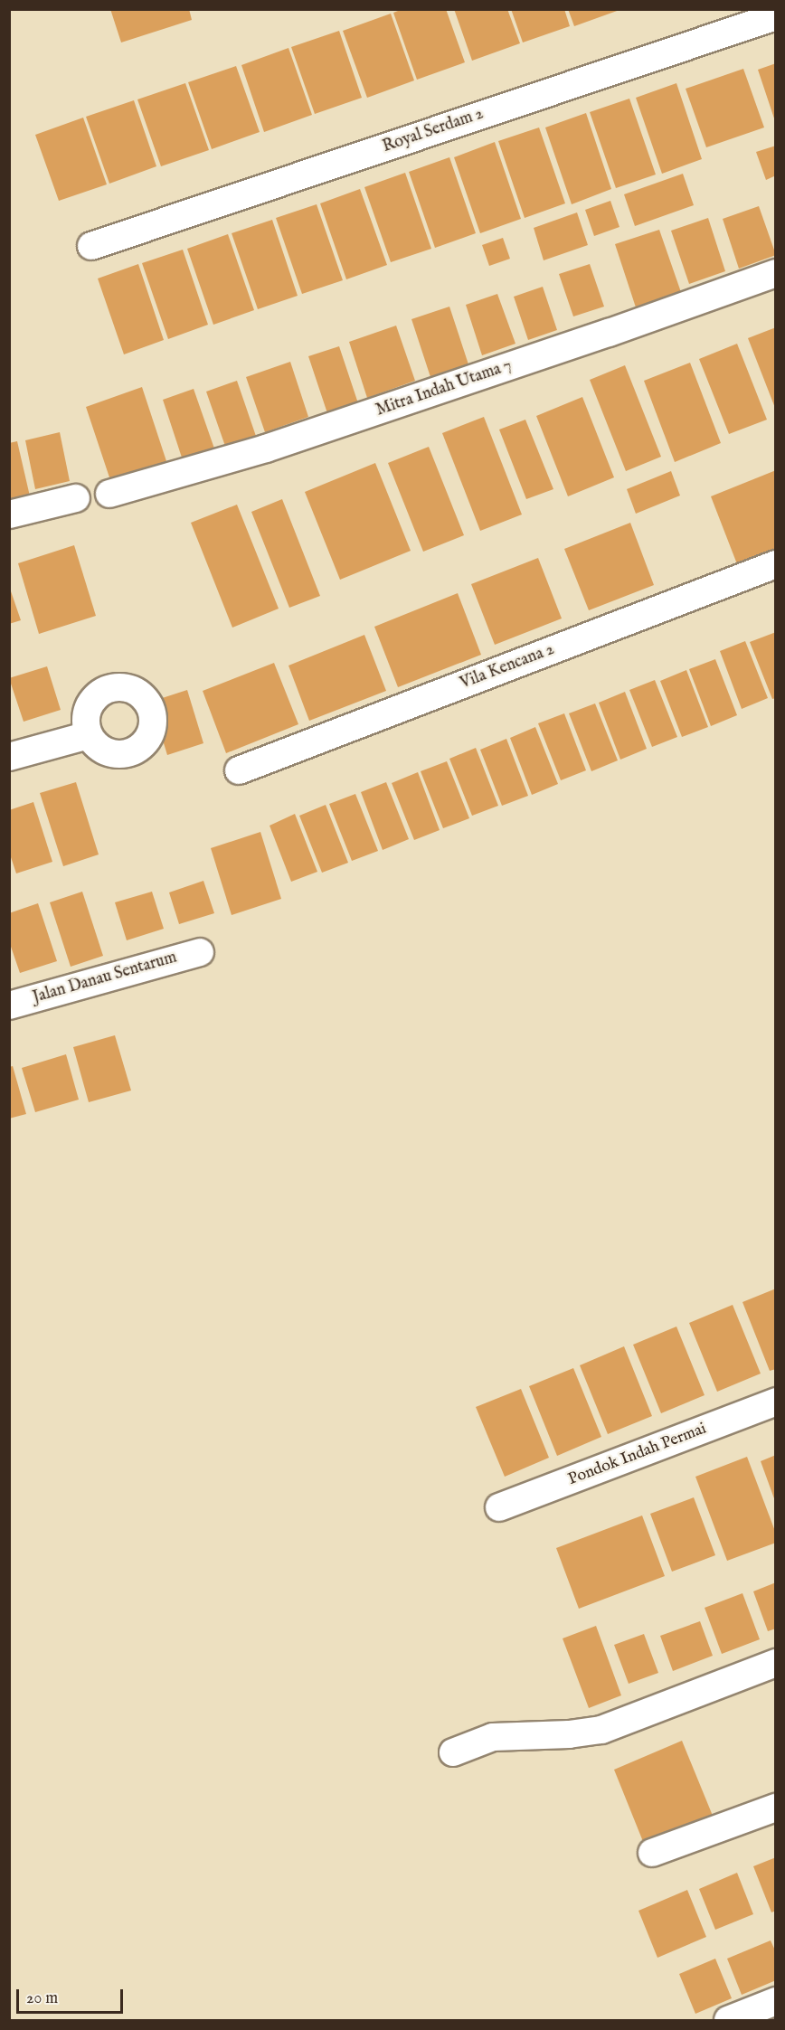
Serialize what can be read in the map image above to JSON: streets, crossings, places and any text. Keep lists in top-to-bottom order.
{
  "streets": {
    "street": [
      "Royal Serdam 2",
      "Mitra Indah Utama 7",
      "Vila Kencana 2",
      "Jalan Danau Sentarum",
      "Pondok Indah Permai"
    ]
  },
  "scale_bar": "20 m"
}
